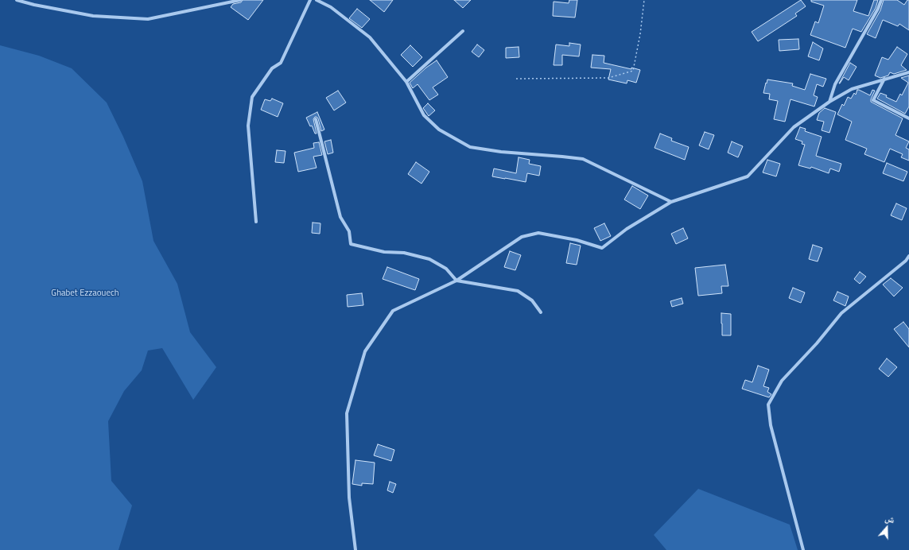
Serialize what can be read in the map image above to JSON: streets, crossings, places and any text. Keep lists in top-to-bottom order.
{
  "parks": ["Ghabet Ezzaouech"],
  "north": "top"
}
